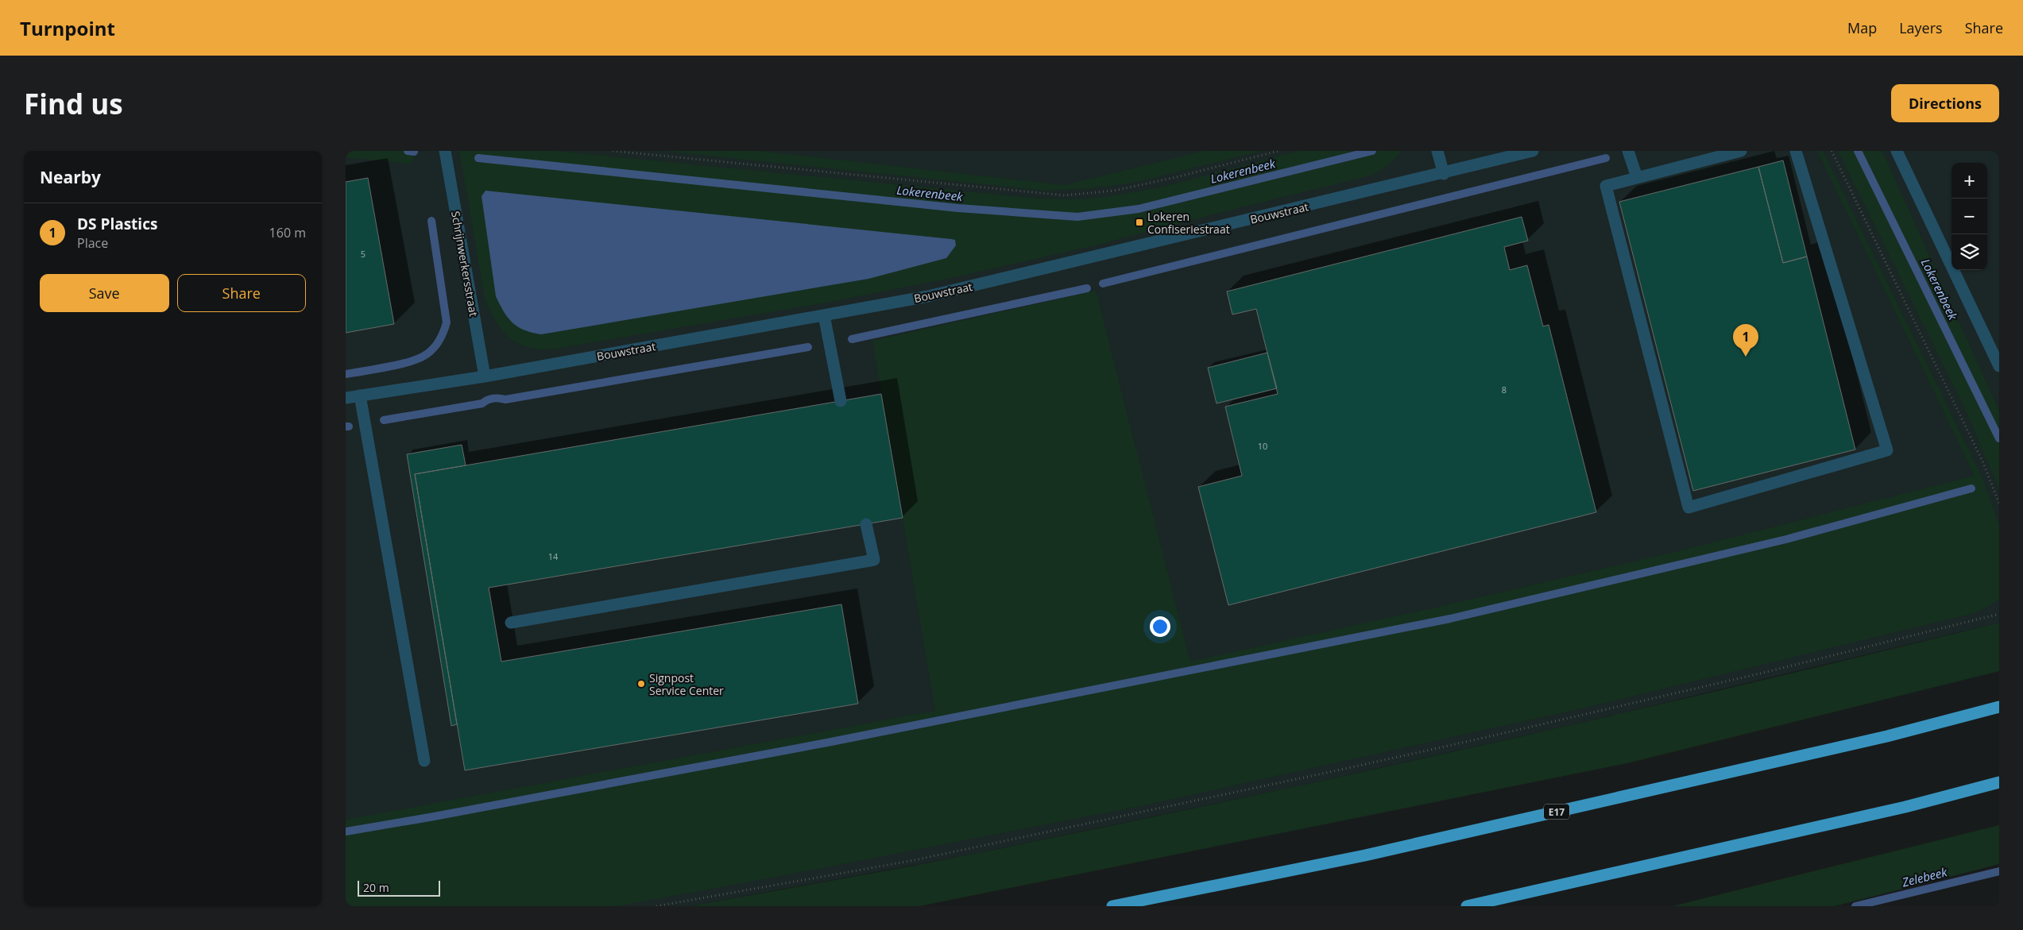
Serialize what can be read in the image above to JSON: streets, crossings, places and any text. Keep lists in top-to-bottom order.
{
  "streets": {
    "highway": ["E17"],
    "street": ["Bouwstraat", "Schrijnwerkersstraat"]
  },
  "crossings": [
    ["Bouwstraat", "Schrijnwerkersstraat"]
  ],
  "water": ["Lokerenbeek", "Zelebeek"],
  "places": {
    "transit": ["Lokeren Confiseriestraat"],
    "other": ["Signpost Service Center"]
  },
  "house_numbers": [
    "5",
    "8",
    "10",
    "14"
  ],
  "scale_bar": "20 m",
  "page": {
    "header": "Turnpoint",
    "nav": ["Map", "Layers", "Share"],
    "buttons": [
      "Directions",
      ["Save", "Share"]
    ],
    "title": "Find us",
    "heading": "Nearby",
    "map_buttons": ["+", "−"],
    "list": [
      {
        "mark": "1",
        "name": "DS Plastics",
        "note": "Place",
        "value": "160 m"
      }
    ],
    "pins": "1",
    "scale": "20 m"
  }
}
